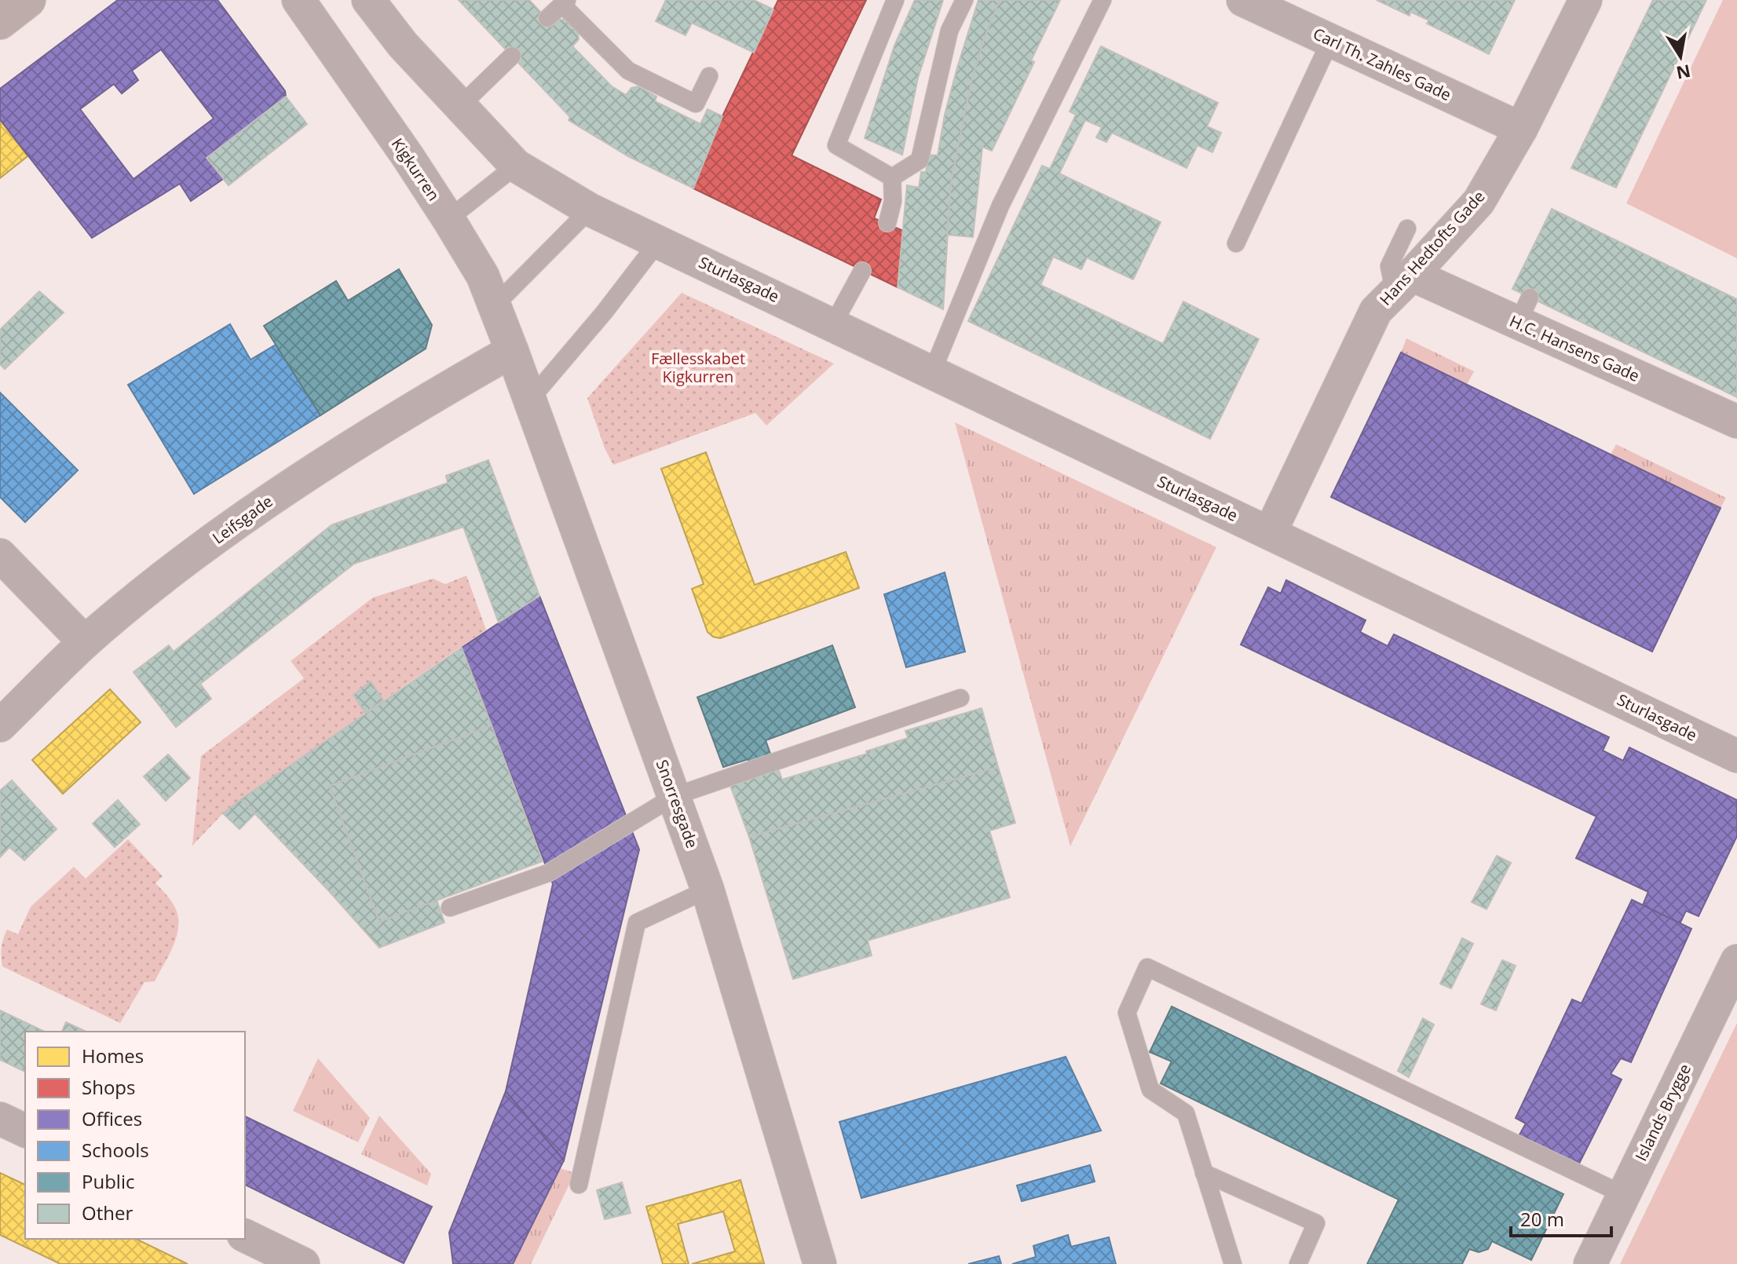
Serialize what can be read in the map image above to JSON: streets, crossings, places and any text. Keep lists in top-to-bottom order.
{
  "streets": {
    "street": [
      "Carl Th. Zahles Gade",
      "Kigkurren",
      "Hans Hedtofts Gade",
      "Sturlasgade",
      "H.C. Hansens Gade",
      "Leifsgade",
      "Snorresgade",
      "Islands Brygge"
    ]
  },
  "crossings": [
    ["Carl Th. Zahles Gade", "Hans Hedtofts Gade"],
    ["Kigkurren", "Leifsgade"],
    ["Kigkurren", "Snorresgade"],
    ["Hans Hedtofts Gade", "Sturlasgade"],
    ["Hans Hedtofts Gade", "H.C. Hansens Gade"],
    ["Leifsgade", "Snorresgade"]
  ],
  "parks": ["Fællesskabet Kigkurren"],
  "legend": [
    "Homes",
    "Shops",
    "Offices",
    "Schools",
    "Public",
    "Other"
  ],
  "scale_bar": "20 m",
  "north": "bottom"
}
